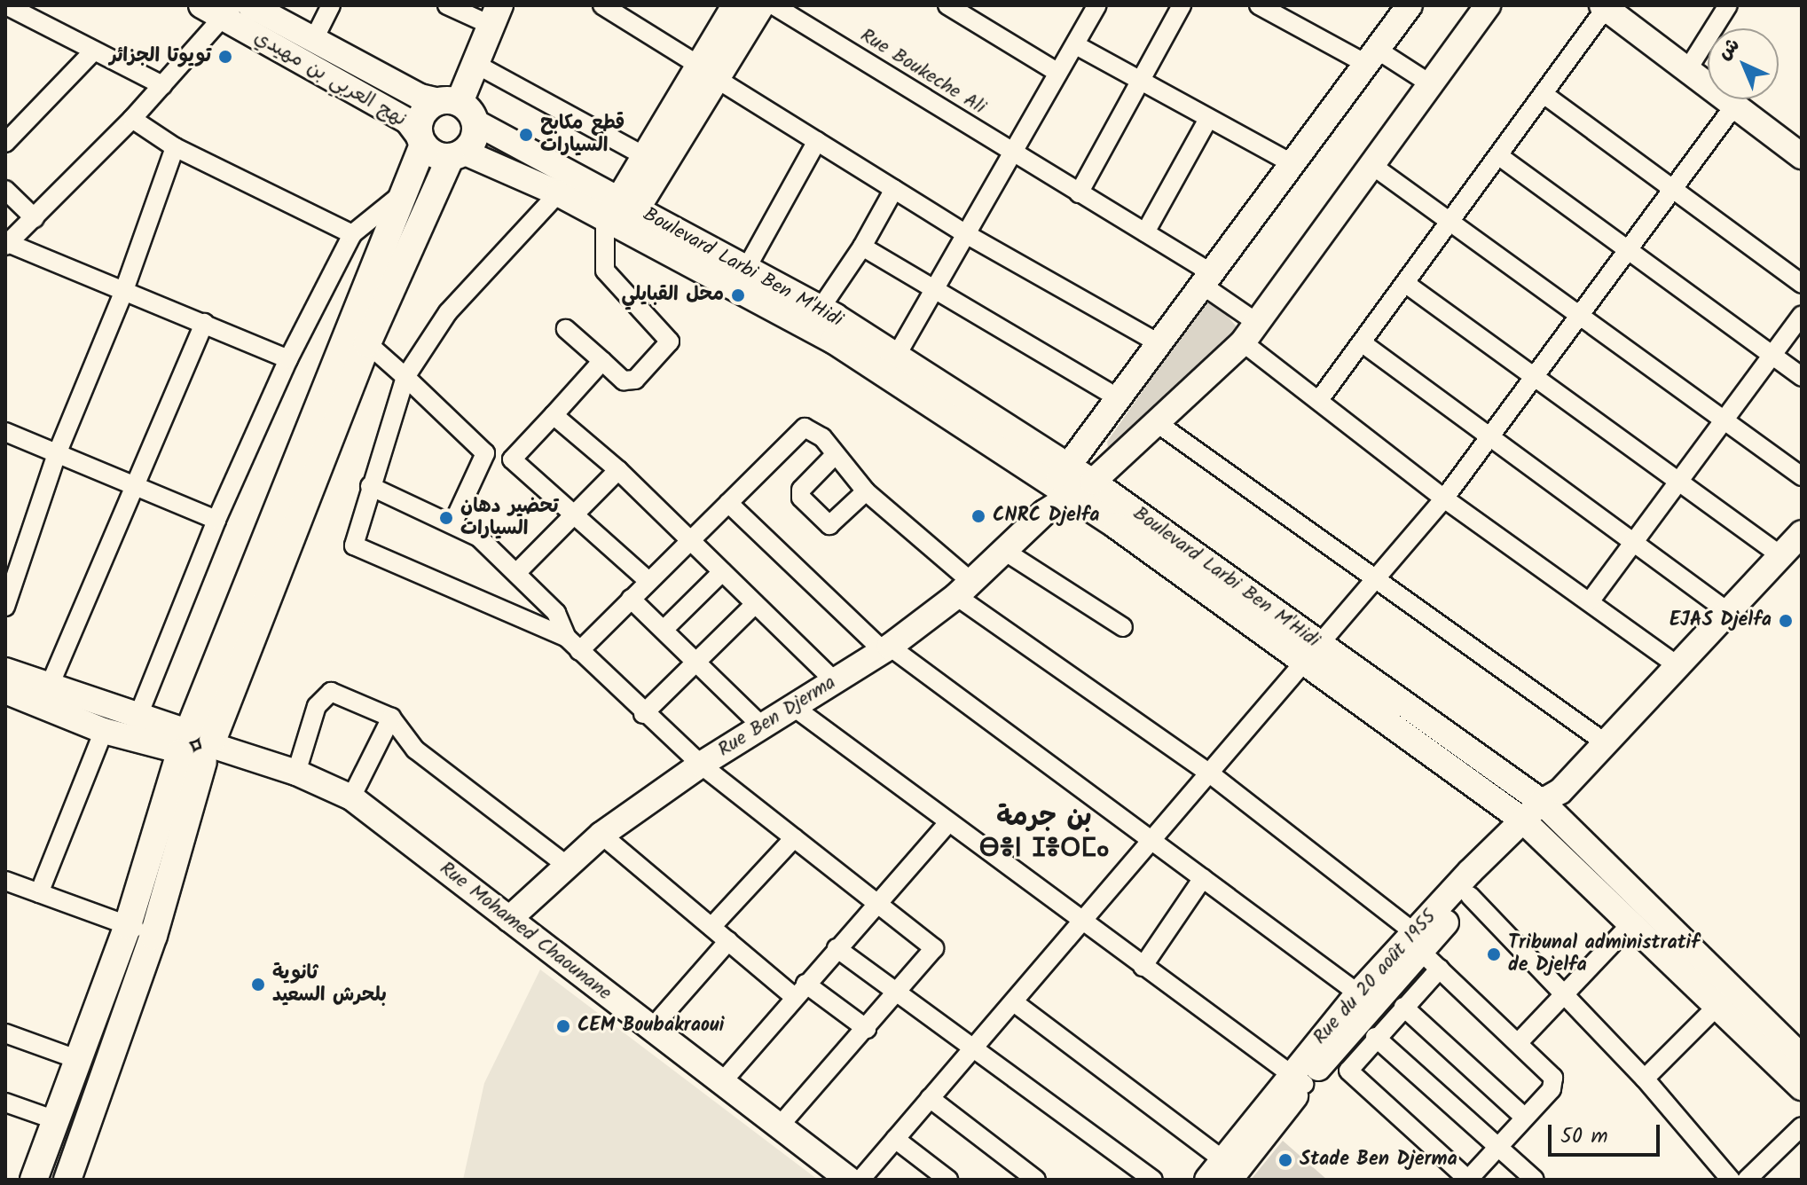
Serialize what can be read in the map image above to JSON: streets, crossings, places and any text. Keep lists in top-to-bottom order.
{
  "streets": {
    "street": [
      "Rue Boukeche Ali",
      "نهج العربي بن مهيدي",
      "Boulevard Larbi Ben M'Hidi",
      "Rue Ben Djerma",
      "Rue Mohamed Chaounane",
      "Rue du 20 août 1955"
    ]
  },
  "crossings": [
    ["Rue Boukeche Ali", "Rue Ben Djerma"],
    ["Rue Boukeche Ali", "Rue du 20 août 1955"],
    ["نهج العربي بن مهيدي", "Boulevard Larbi Ben M'Hidi"],
    ["Boulevard Larbi Ben M'Hidi", "Rue Ben Djerma"],
    ["Boulevard Larbi Ben M'Hidi", "Rue du 20 août 1955"],
    ["Rue Ben Djerma", "Rue Mohamed Chaounane"]
  ],
  "districts": ["بن جرمة ⴱⴻⵏ ⵊⴻⵔⵎⴰ"],
  "places": [
    "تويوتا الجزائر",
    "قطع مكابح السيارات",
    "محل القبايلي",
    "CNRC Djelfa",
    "تحضير دهان السيارات",
    "EJAS Djelfa",
    "Tribunal administratif de Djelfa",
    "ثانوية بلحرش السعيد",
    "CEM Boubakraoui",
    "Stade Ben Djerma"
  ],
  "scale_bar": "50 m",
  "north": "top left"
}
